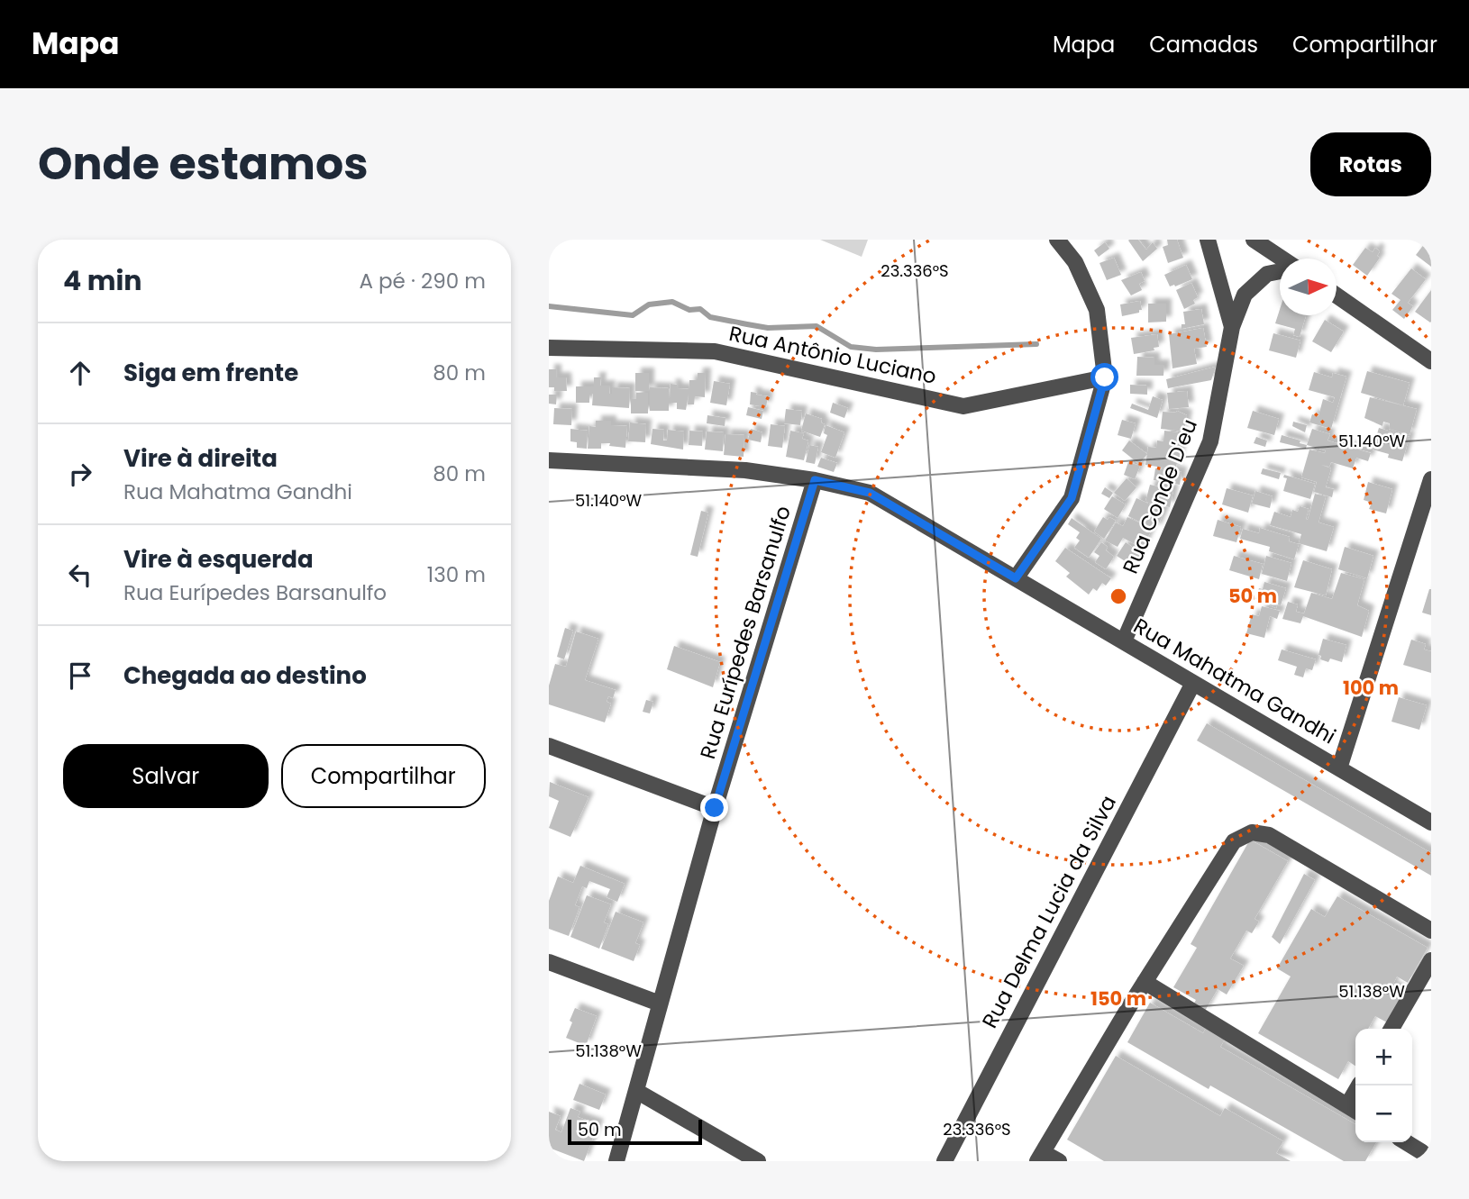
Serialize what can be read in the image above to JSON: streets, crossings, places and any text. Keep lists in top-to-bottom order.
{
  "streets": {
    "street": [
      "Rua Antônio Luciano",
      "Rua Conde D'eu",
      "Rua Eurípedes Barsanulfo",
      "Rua Mahatma Gandhi",
      "Rua Delma Lucia da Silva"
    ]
  },
  "crossings": [
    ["Rua Conde D'eu", "Rua Mahatma Gandhi"],
    ["Rua Eurípedes Barsanulfo", "Rua Mahatma Gandhi"],
    ["Rua Mahatma Gandhi", "Rua Delma Lucia da Silva"]
  ],
  "scale_bar": "50 m",
  "north": "right",
  "page": {
    "header": "Mapa",
    "nav": ["Mapa", "Camadas", "Compartilhar"],
    "title": "Onde estamos",
    "buttons": [
      "Rotas",
      ["Salvar", "Compartilhar"]
    ],
    "heading": ["4 min", "A pé · 290 m"],
    "list": [
      ["Siga em frente", "80 m"],
      ["Vire à direita", "Rua Mahatma Gandhi", "80 m"],
      ["Vire à esquerda", "Rua Eurípedes Barsanulfo", "130 m"],
      "Chegada ao destino"
    ],
    "map_buttons": ["+", "−"],
    "scale": "50 m"
  },
  "coordinates": ["23.336°S", "51.140°W", "51.138°W"],
  "rings": ["50 m", "100 m", "150 m"]
}
